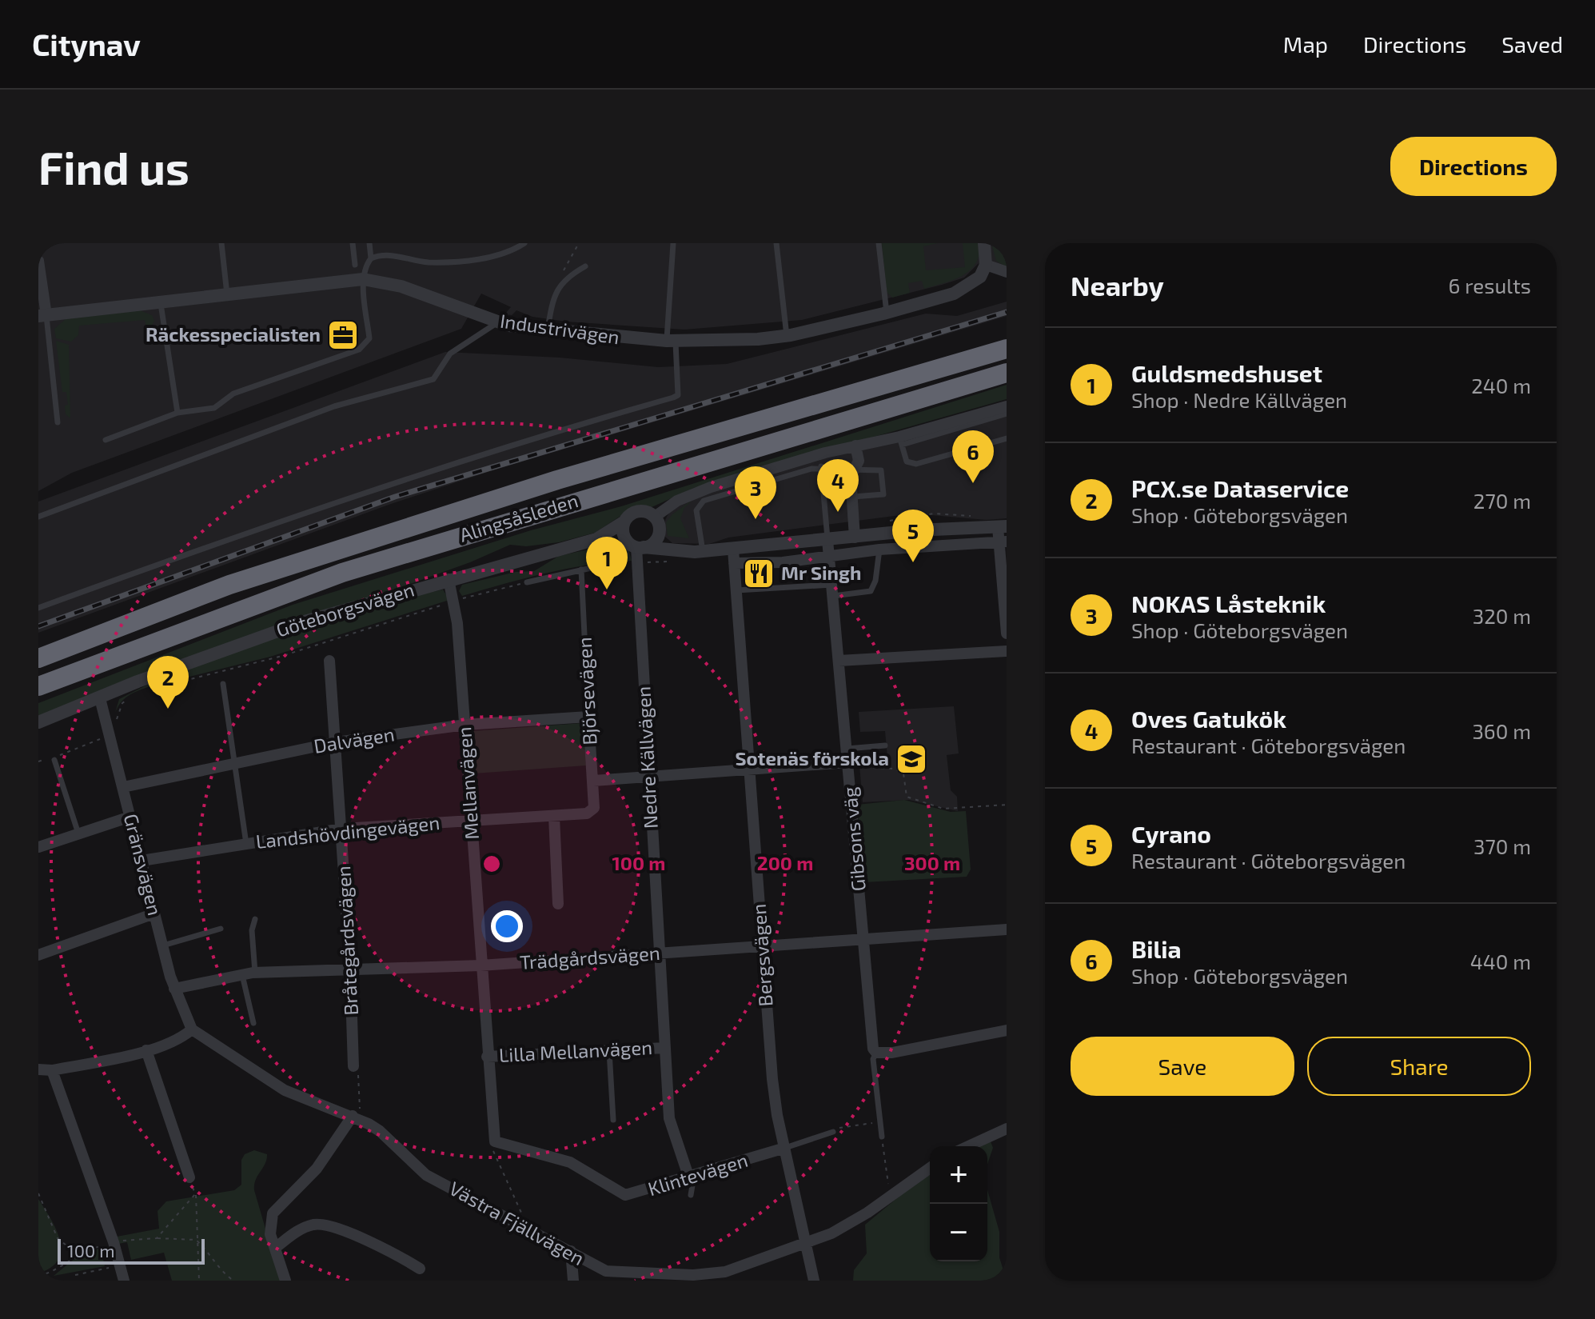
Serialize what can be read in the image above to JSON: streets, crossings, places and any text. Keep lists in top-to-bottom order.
{
  "streets": {
    "highway": ["Alingsåsleden"],
    "street": [
      "Industrivägen",
      "Göteborgsvägen",
      "Björsevägen",
      "Dalvägen",
      "Nedre Källvägen",
      "Mellanvägen",
      "Landshövdingevägen",
      "Gibsons väg",
      "Gränsvägen",
      "Bråtegårdsvägen",
      "Bergsvägen",
      "Trädgårdsvägen",
      "Lilla Mellanvägen",
      "Klintevägen",
      "Västra Fjällvägen"
    ]
  },
  "crossings": [
    ["Göteborgsvägen", "Nedre Källvägen"],
    ["Göteborgsvägen", "Mellanvägen"],
    ["Göteborgsvägen", "Gibsons väg"],
    ["Göteborgsvägen", "Gränsvägen"],
    ["Göteborgsvägen", "Bergsvägen"],
    ["Björsevägen", "Dalvägen"],
    ["Björsevägen", "Landshövdingevägen"],
    ["Dalvägen", "Mellanvägen"],
    ["Dalvägen", "Gränsvägen"],
    ["Dalvägen", "Bråtegårdsvägen"],
    ["Nedre Källvägen", "Trädgårdsvägen"],
    ["Nedre Källvägen", "Lilla Mellanvägen"],
    ["Nedre Källvägen", "Klintevägen"],
    ["Mellanvägen", "Landshövdingevägen"],
    ["Mellanvägen", "Trädgårdsvägen"],
    ["Mellanvägen", "Lilla Mellanvägen"],
    ["Mellanvägen", "Klintevägen"],
    ["Landshövdingevägen", "Gränsvägen"],
    ["Landshövdingevägen", "Bråtegårdsvägen"],
    ["Gibsons väg", "Trädgårdsvägen"],
    ["Gränsvägen", "Trädgårdsvägen"],
    ["Gränsvägen", "Västra Fjällvägen"],
    ["Bråtegårdsvägen", "Trädgårdsvägen"],
    ["Bergsvägen", "Trädgårdsvägen"],
    ["Bergsvägen", "Klintevägen"],
    ["Bergsvägen", "Västra Fjällvägen"]
  ],
  "places": {
    "office": ["Räckesspecialisten"],
    "restaurant": ["Mr Singh"],
    "school or university": ["Sotenäs förskola"]
  },
  "scale_bar": "100 m",
  "page": {
    "header": "Citynav",
    "nav": ["Map", "Directions", "Saved"],
    "buttons": [
      "Directions",
      ["Save", "Share"]
    ],
    "title": "Find us",
    "heading": ["Nearby", "6 results"],
    "list": [
      {
        "mark": "1",
        "name": "Guldsmedshuset",
        "note": "Shop · Nedre Källvägen",
        "value": "240 m"
      },
      {
        "mark": "2",
        "name": "PCX.se Dataservice",
        "note": "Shop · Göteborgsvägen",
        "value": "270 m"
      },
      {
        "mark": "3",
        "name": "NOKAS Låsteknik",
        "note": "Shop · Göteborgsvägen",
        "value": "320 m"
      },
      {
        "mark": "4",
        "name": "Oves Gatukök",
        "note": "Restaurant · Göteborgsvägen",
        "value": "360 m"
      },
      {
        "mark": "5",
        "name": "Cyrano",
        "note": "Restaurant · Göteborgsvägen",
        "value": "370 m"
      },
      {
        "mark": "6",
        "name": "Bilia",
        "note": "Shop · Göteborgsvägen",
        "value": "440 m"
      }
    ],
    "pins": [
      "6",
      "4",
      "3",
      "5",
      "1",
      "2"
    ],
    "map_buttons": ["+", "−"],
    "scale": "100 m"
  },
  "rings": ["100 m", "200 m", "300 m"]
}
